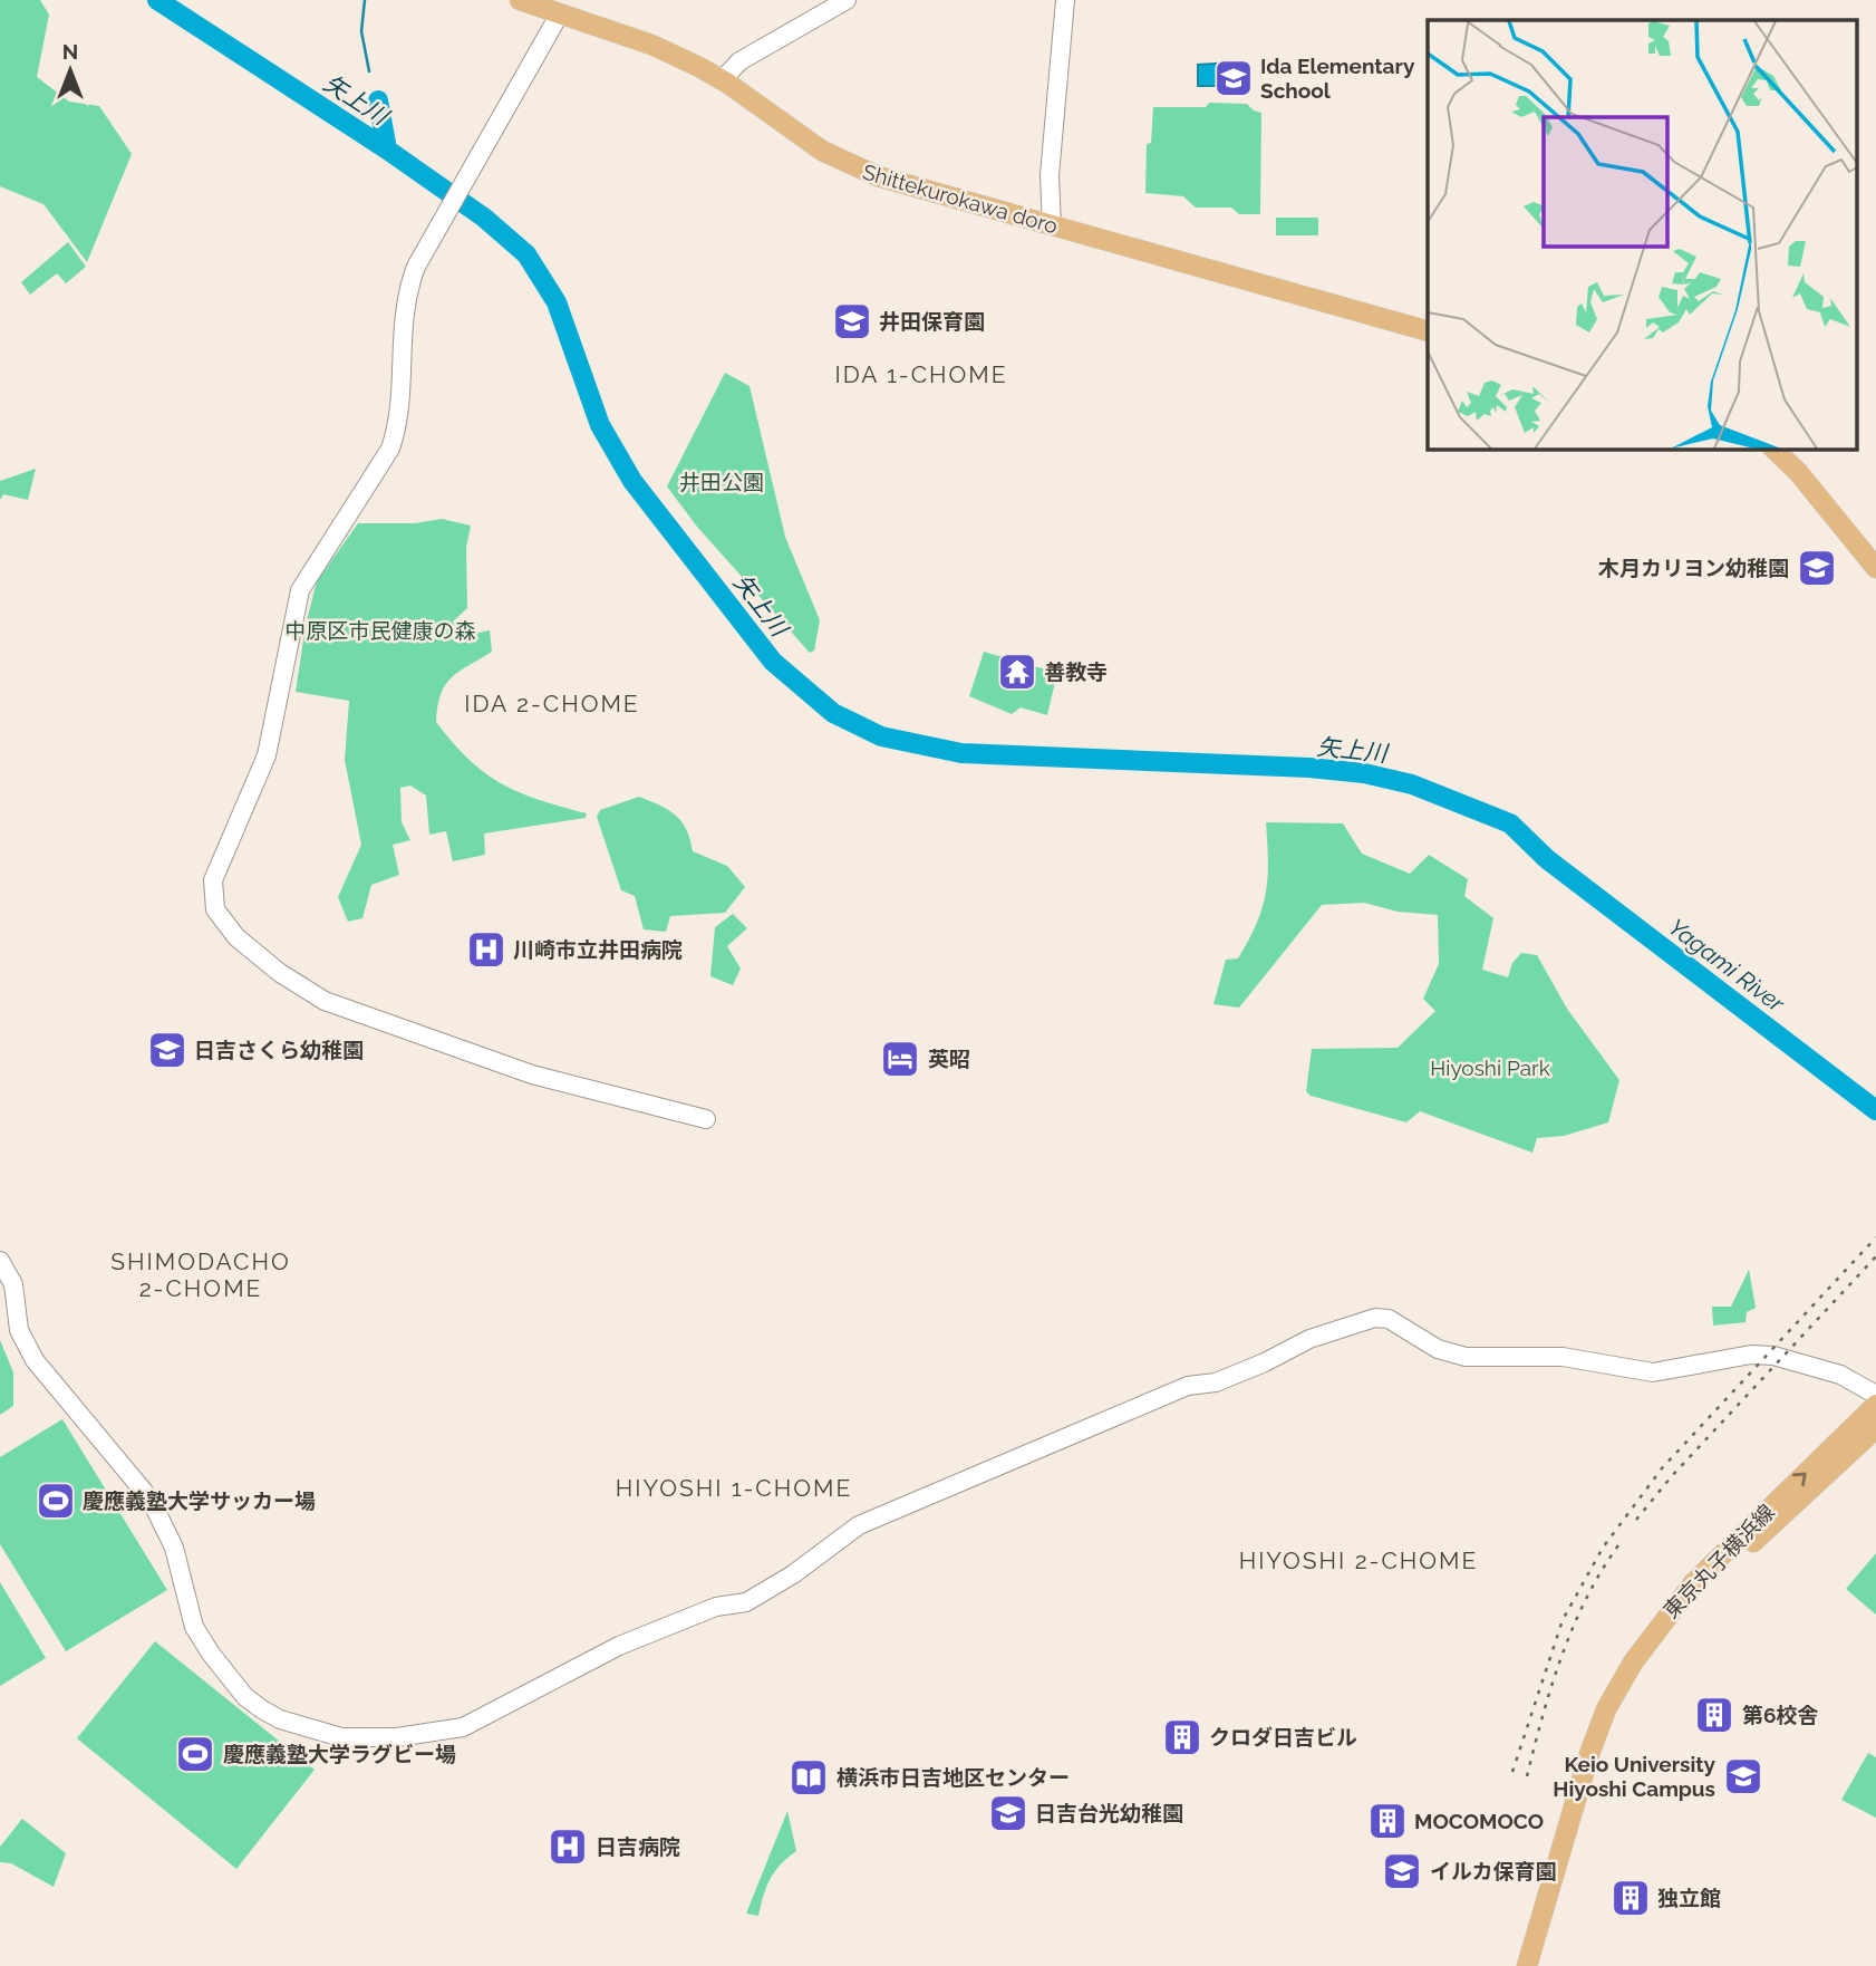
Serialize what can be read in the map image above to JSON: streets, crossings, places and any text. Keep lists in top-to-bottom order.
{
  "streets": {
    "main road": ["Shittekurokawa doro", "東京丸子横浜線"]
  },
  "districts": [
    "IDA 1-CHOME",
    "IDA 2-CHOME",
    "SHIMODACHO 2-CHOME",
    "HIYOSHI 1-CHOME",
    "HIYOSHI 2-CHOME"
  ],
  "water": ["矢上川", "Yagami River"],
  "parks": ["井田公園", "中原区市民健康の森", "Hiyoshi Park"],
  "places": {
    "school or university": [
      "Ida Elementary School",
      "井田保育園",
      "木月カリヨン幼稚園",
      "日吉さくら幼稚園",
      "Keio University Hiyoshi Campus",
      "日吉台光幼稚園",
      "イルカ保育園"
    ],
    "temple": ["善教寺"],
    "hospital": ["川崎市立井田病院", "日吉病院"],
    "hotel": ["英昭"],
    "sports": ["慶應義塾大学サッカー場", "慶應義塾大学ラグビー場"],
    "building": [
      "第6校舎",
      "クロダ日吉ビル",
      "MOCOMOCO",
      "独立館"
    ],
    "library": ["横浜市日吉地区センター"]
  },
  "north": "top"
}
